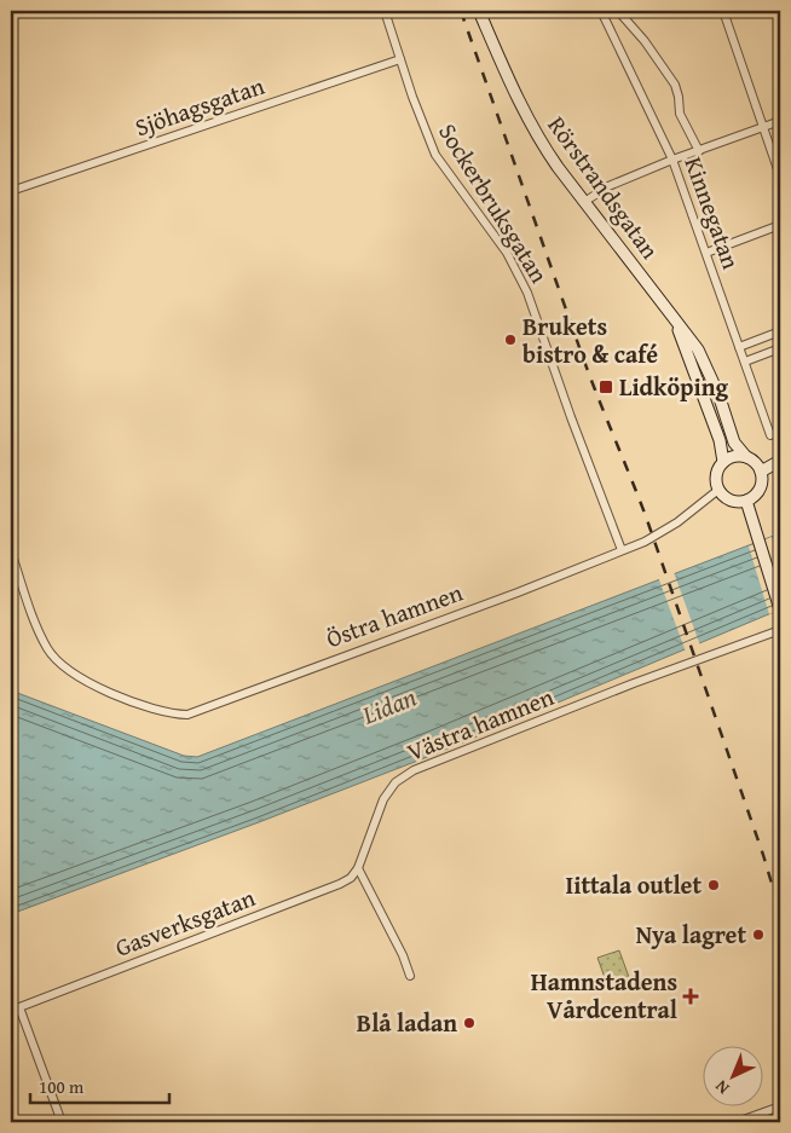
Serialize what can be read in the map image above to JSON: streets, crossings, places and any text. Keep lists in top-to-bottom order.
{
  "streets": {
    "main road": ["Rörstrandsgatan"],
    "street": [
      "Sjöhagsgatan",
      "Sockerbruksgatan",
      "Kinnegatan",
      "Östra hamnen",
      "Västra hamnen",
      "Gasverksgatan"
    ]
  },
  "crossings": [
    ["Sjöhagsgatan", "Sockerbruksgatan"],
    ["Rörstrandsgatan", "Östra hamnen"],
    ["Sockerbruksgatan", "Östra hamnen"],
    ["Västra hamnen", "Gasverksgatan"]
  ],
  "water": ["Lidan"],
  "places": {
    "other": [
      "Brukets bistro & café",
      "Iittala outlet",
      "Nya lagret",
      "Blå ladan"
    ],
    "transit": ["Lidköping"],
    "health": ["Hamnstadens Vårdcentral"]
  },
  "scale_bar": "100 m",
  "north": "bottom left"
}
